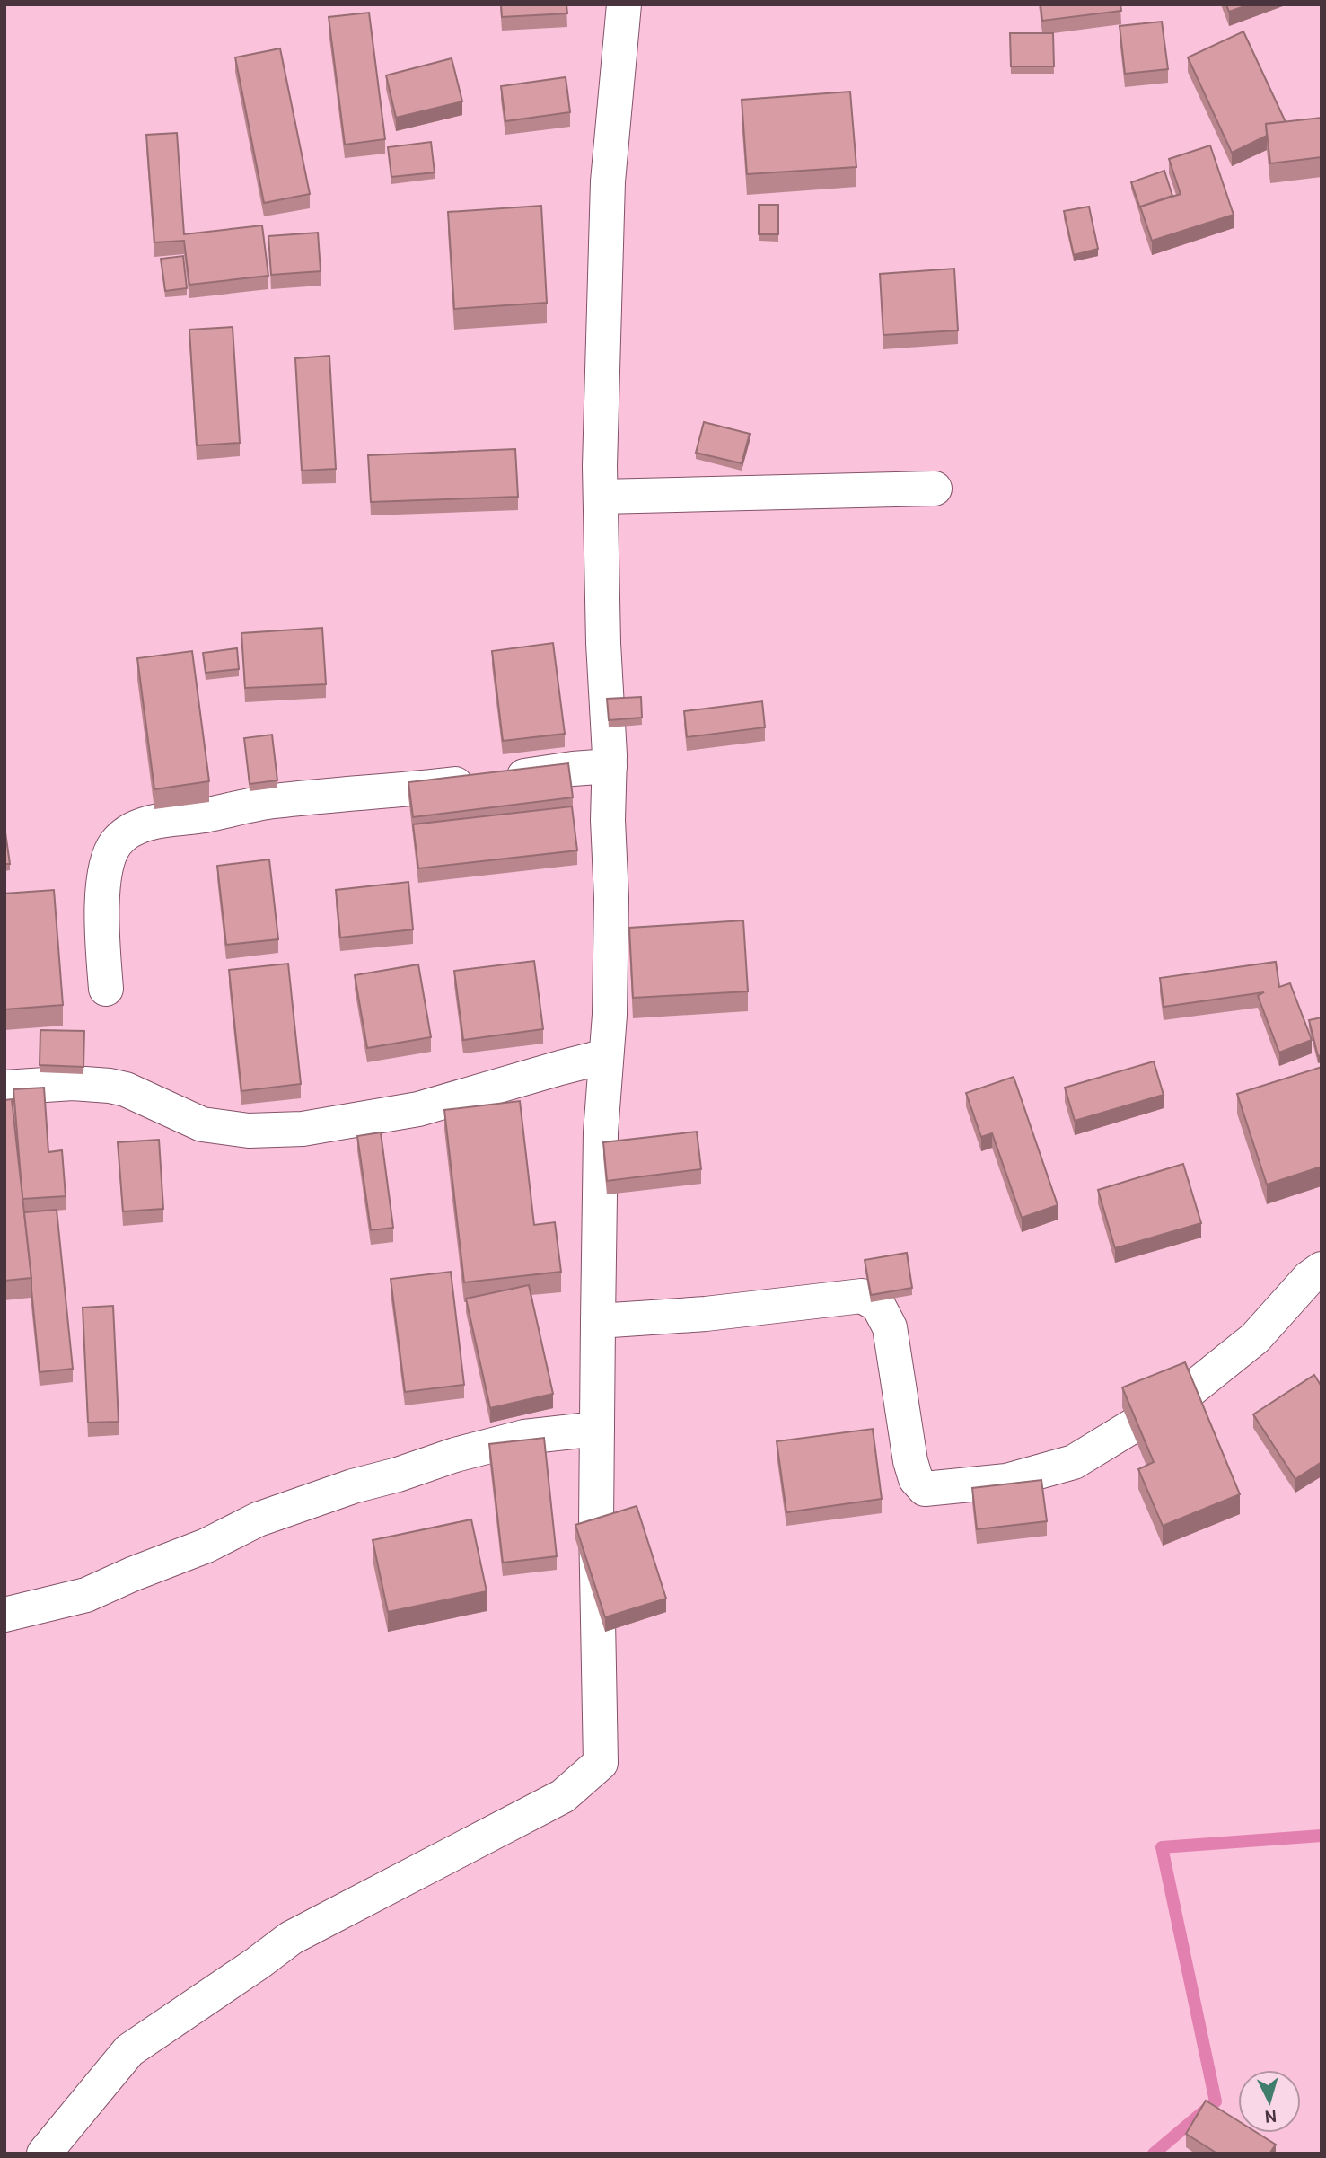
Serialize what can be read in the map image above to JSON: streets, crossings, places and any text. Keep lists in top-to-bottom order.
{
  "north": "bottom"
}
